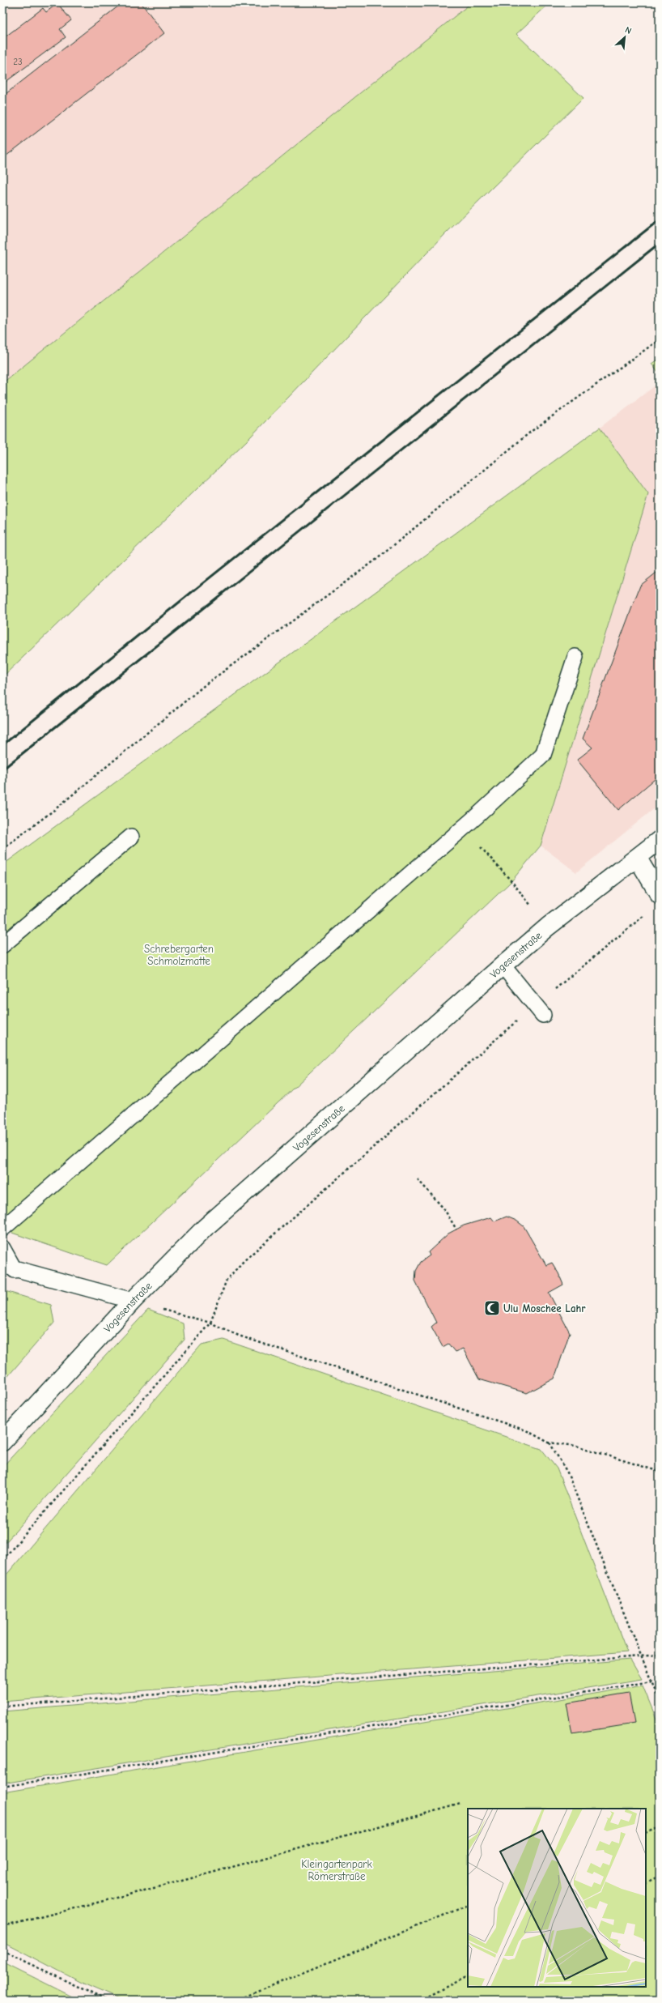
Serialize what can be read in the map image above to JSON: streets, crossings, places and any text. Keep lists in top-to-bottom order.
{
  "streets": {
    "street": ["Vogesenstraße"]
  },
  "parks": ["Schrebergarten Schmolzmatte", "Kleingartenpark Römerstraße"],
  "places": {
    "mosque": ["Ulu Moschee Lahr"]
  },
  "house_numbers": ["23"],
  "north": "top right"
}
